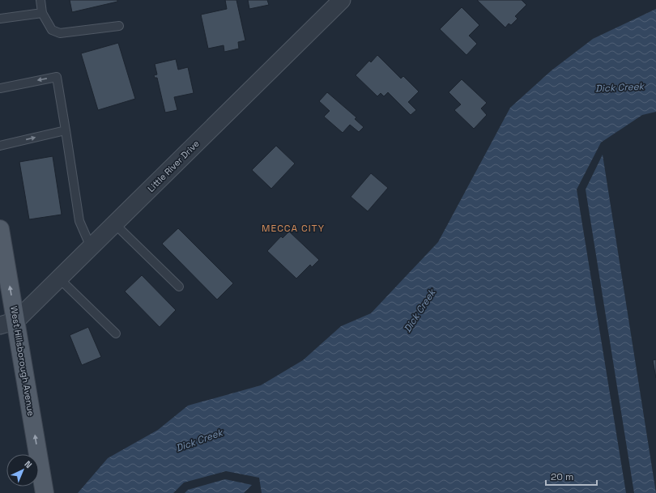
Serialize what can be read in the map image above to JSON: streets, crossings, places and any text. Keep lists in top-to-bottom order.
{
  "streets": {
    "main road": ["West Hillsborough Avenue"],
    "street": ["Little River Drive"]
  },
  "crossings": [
    ["Little River Drive", "West Hillsborough Avenue"]
  ],
  "one_way": ["West Hillsborough Avenue"],
  "districts": ["MECCA CITY"],
  "water": ["Dick Creek"],
  "scale_bar": "20 m",
  "north": "top right"
}
